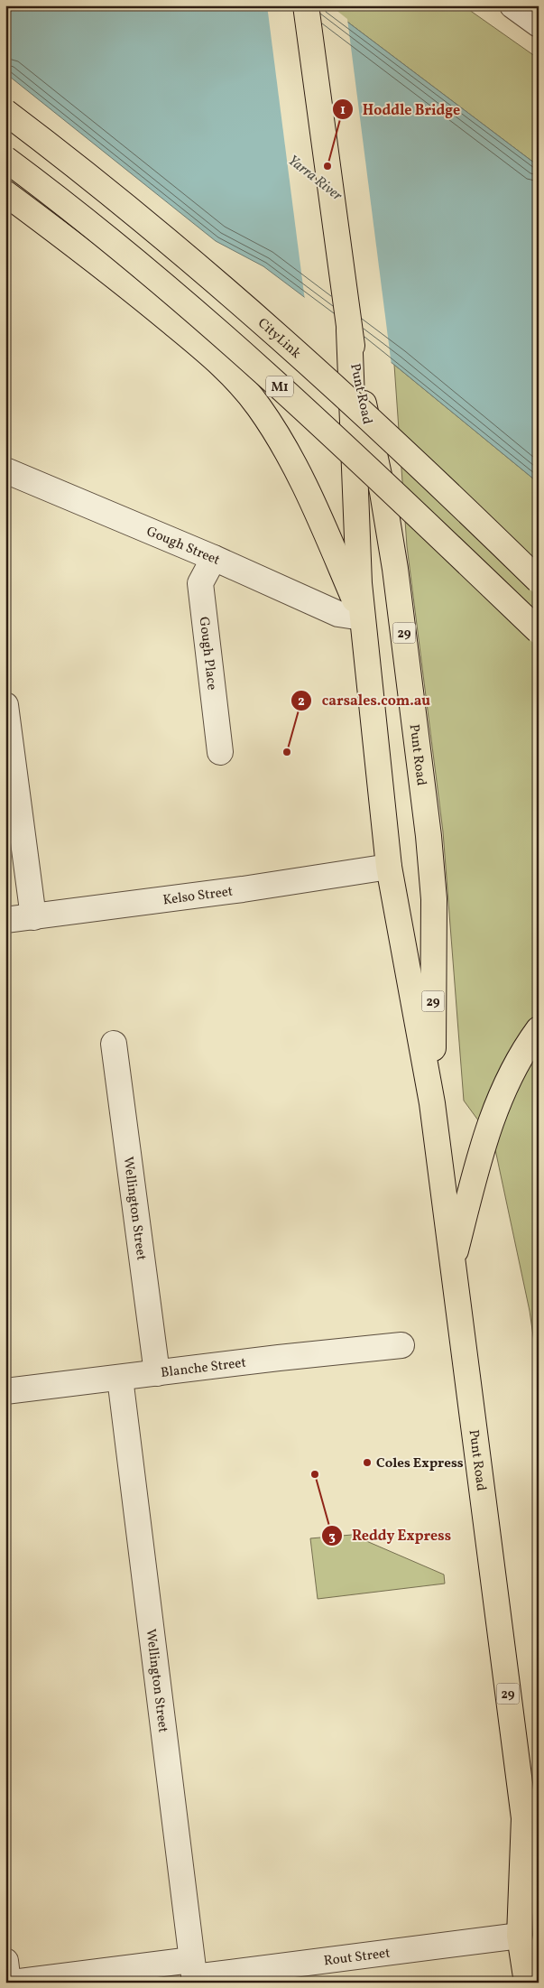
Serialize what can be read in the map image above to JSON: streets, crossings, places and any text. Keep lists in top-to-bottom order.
{
  "streets": {
    "highway": [
      "CityLink",
      "M1",
      "Punt Road",
      "29"
    ],
    "street": [
      "Gough Street",
      "Gough Place",
      "Kelso Street",
      "Wellington Street",
      "Blanche Street",
      "Rout Street"
    ]
  },
  "crossings": [
    ["Punt Road", "Gough Street"],
    ["Punt Road", "Kelso Street"],
    ["Punt Road", "Rout Street"],
    ["Gough Street", "Gough Place"],
    ["Wellington Street", "Blanche Street"],
    ["Wellington Street", "Rout Street"]
  ],
  "water": ["Yarra River"],
  "places": [
    "Hoddle Bridge",
    "carsales.com.au",
    "Coles Express",
    "Reddy Express"
  ]
}
